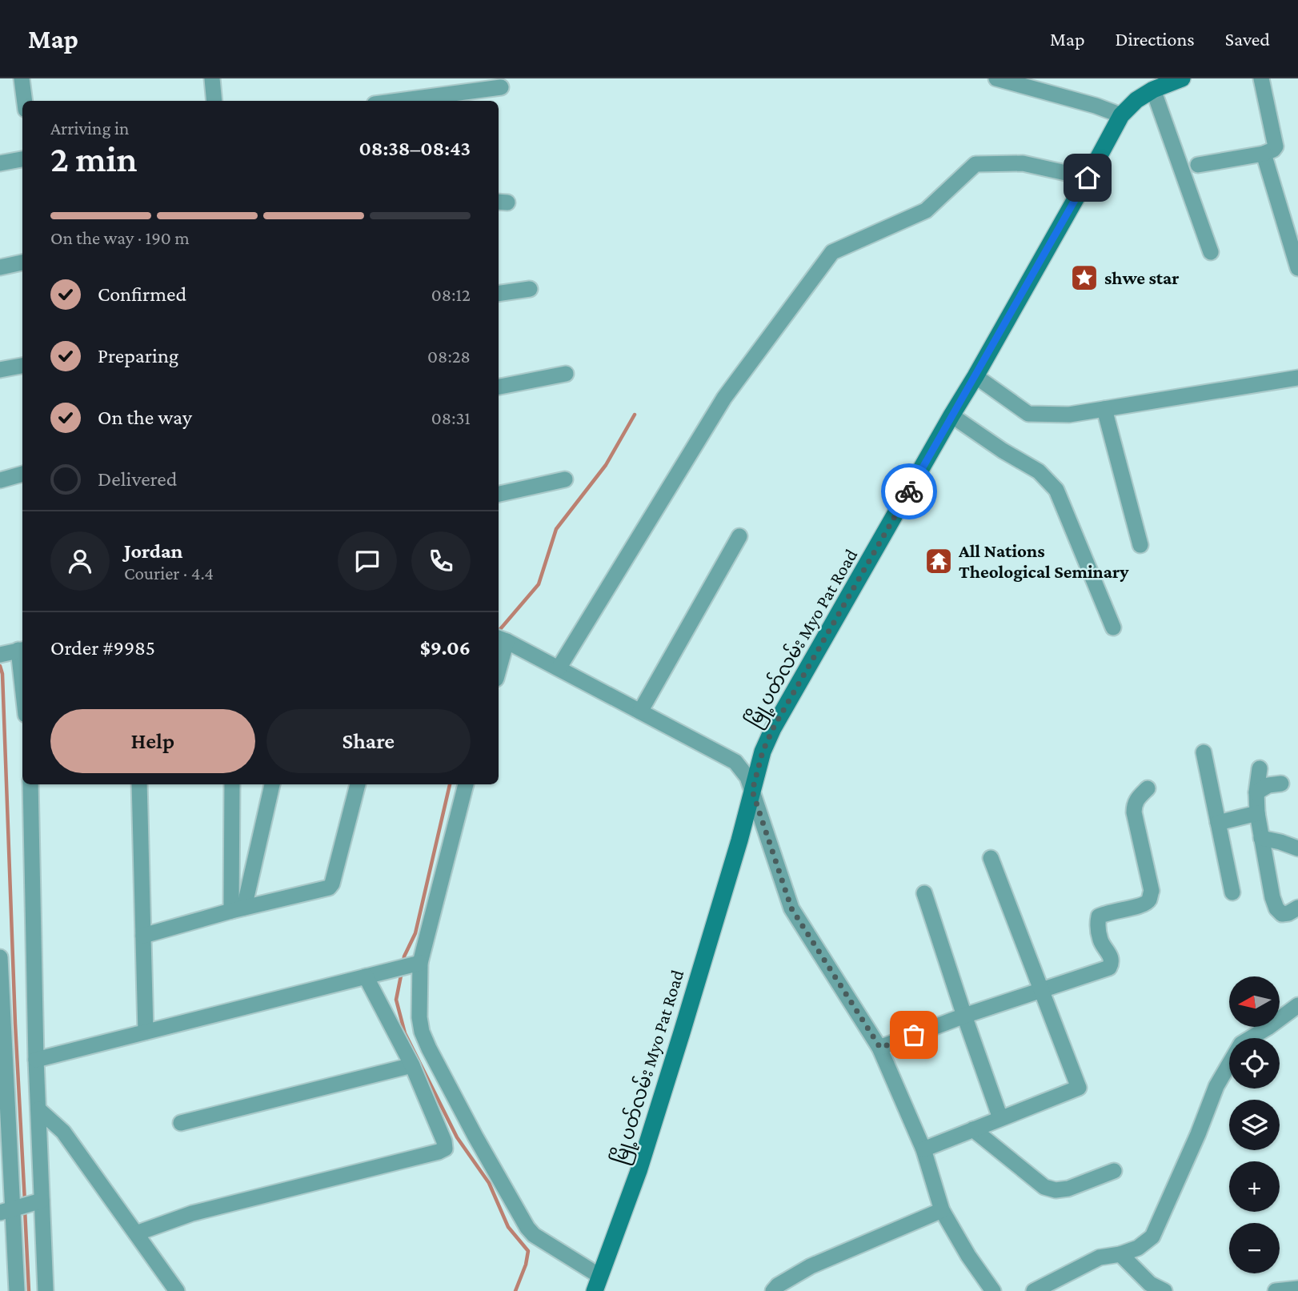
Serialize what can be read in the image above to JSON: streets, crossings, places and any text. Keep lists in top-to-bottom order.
{
  "streets": {
    "main road": ["မြို့ပတ်လမ်း Myo Pat Road"]
  },
  "places": {
    "place": ["shwe star"],
    "temple": ["All Nations Theological Seminary"]
  },
  "north": "left",
  "page": {
    "header": "Map",
    "nav": ["Map", "Directions", "Saved"],
    "heading": ["2 min", "Arriving in", "08:38–08:43"],
    "panel": [
      "Jordan",
      "Courier · 4.4",
      "Order #9985",
      "$9.06"
    ],
    "bar": "On the way · 190 m",
    "list": [
      ["Confirmed", "08:12"],
      ["Preparing", "08:28"],
      ["On the way", "08:31"],
      "Delivered"
    ],
    "buttons": ["Help", "Share"],
    "map_buttons": ["+", "−"]
  }
}
